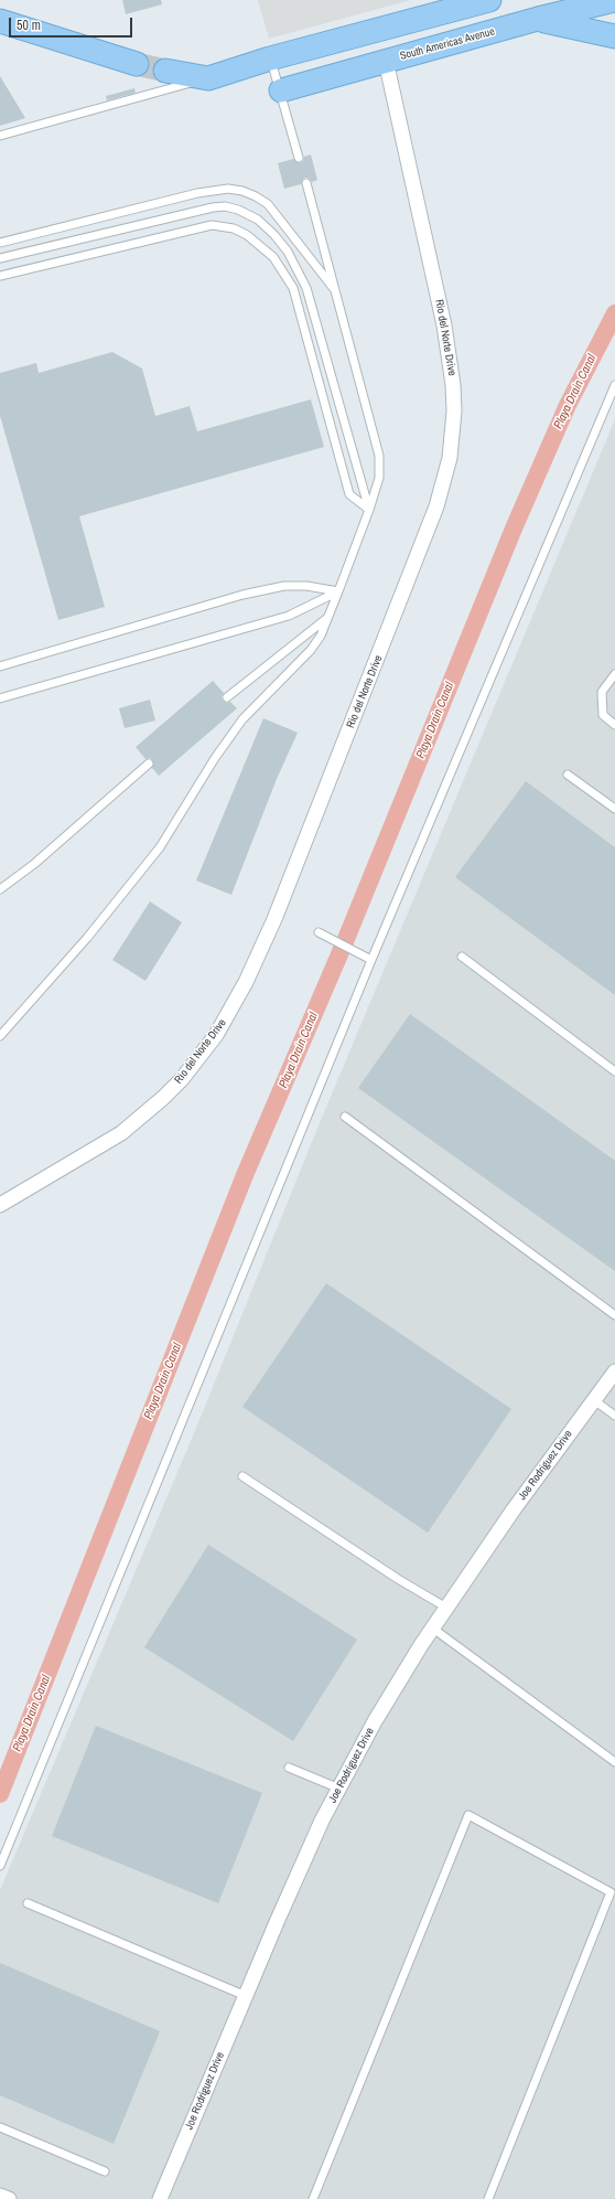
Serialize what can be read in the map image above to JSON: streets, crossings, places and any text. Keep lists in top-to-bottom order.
{
  "streets": {
    "main road": ["South Americas Avenue"],
    "street": ["Rio del Norte Drive", "Joe Rodriguez Drive"]
  },
  "crossings": [
    ["South Americas Avenue", "Rio del Norte Drive"]
  ],
  "water": ["Playa Drain Canal"],
  "scale_bar": "50 m"
}
